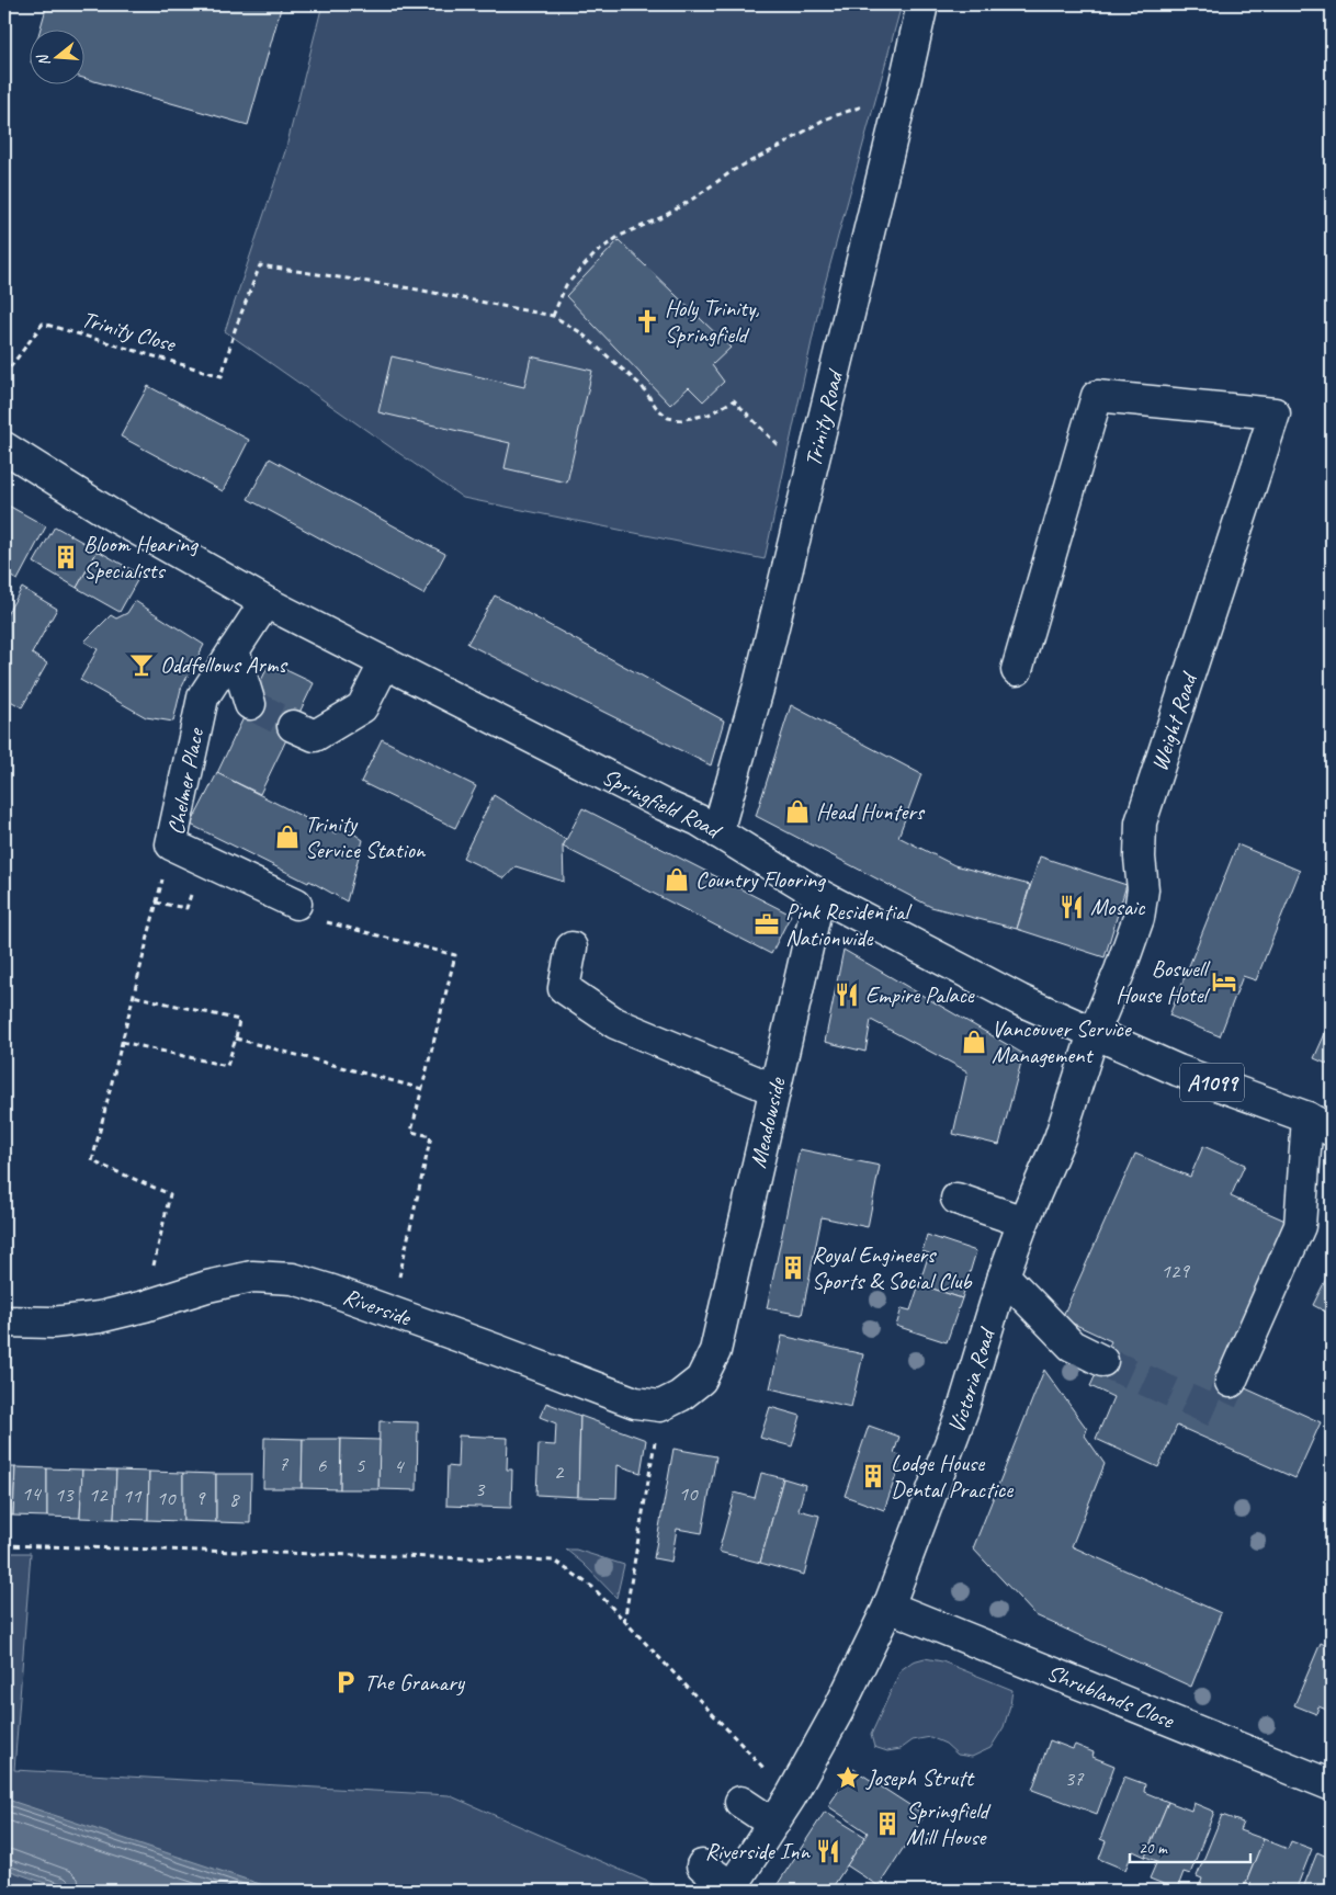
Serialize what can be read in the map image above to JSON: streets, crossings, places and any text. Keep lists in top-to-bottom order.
{
  "streets": {
    "street": [
      "Trinity Road",
      "Weight Road",
      "Chelmer Place",
      "Springfield Road",
      "A1099",
      "Meadowside",
      "Riverside",
      "Victoria Road",
      "Shrublands Close"
    ],
    "path": ["Trinity Close"]
  },
  "crossings": [
    ["Trinity Road", "Springfield Road"],
    ["Weight Road", "Springfield Road"],
    ["Weight Road", "Victoria Road"],
    ["Chelmer Place", "Springfield Road"],
    ["Springfield Road", "Meadowside"],
    ["Springfield Road", "Victoria Road"],
    ["Meadowside", "Riverside"],
    ["Victoria Road", "Shrublands Close"]
  ],
  "places": {
    "church": ["Holy Trinity, Springfield"],
    "building": [
      "Bloom Hearing Specialists",
      "Royal Engineers Sports & Social Club",
      "Lodge House Dental Practice",
      "Springfield Mill House"
    ],
    "bar": ["Oddfellows Arms"],
    "shop": [
      "Head Hunters",
      "Trinity Service Station",
      "Country Flooring",
      "Vancouver Service Management"
    ],
    "restaurant": ["Mosaic", "Empire Palace", "Riverside Inn"],
    "office": ["Pink Residential Nationwide"],
    "hotel": ["Boswell House Hotel"],
    "parking": ["The Granary"],
    "place": ["Joseph Strutt"]
  },
  "house_numbers": [
    "129",
    "7",
    "6",
    "5",
    "4",
    "2",
    "3",
    "14",
    "10",
    "13",
    "12",
    "11",
    "10",
    "9",
    "8",
    "37"
  ],
  "scale_bar": "20 m",
  "north": "left"
}
